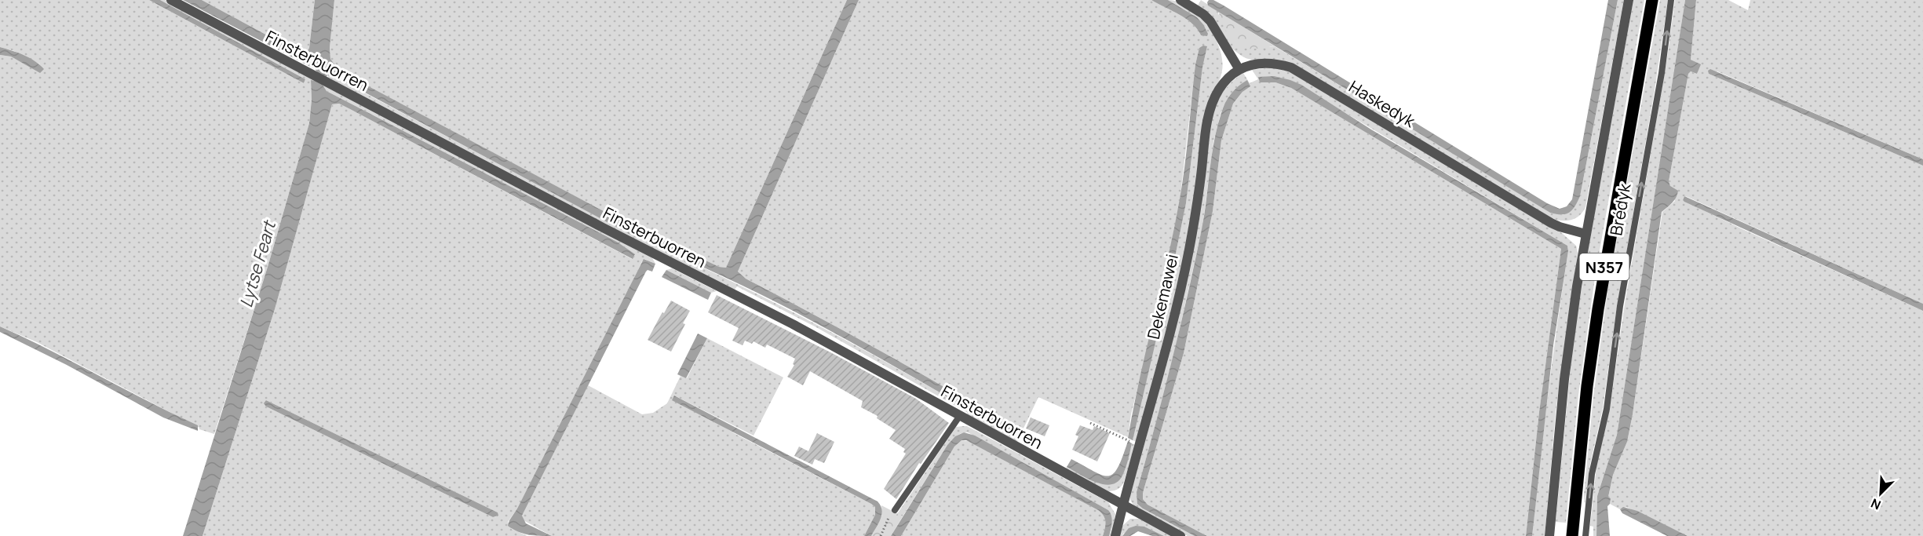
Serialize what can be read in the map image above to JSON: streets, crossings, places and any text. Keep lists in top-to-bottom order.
{
  "streets": {
    "main road": ["Brédyk", "N357"],
    "street": ["Finsterbuorren", "Haskedyk", "Dekemawei"]
  },
  "crossings": [
    ["Finsterbuorren", "Dekemawei"],
    ["Haskedyk", "Brédyk"],
    ["Haskedyk", "Dekemawei"]
  ],
  "water": ["Lytse Feart"],
  "north": "bottom left"
}
